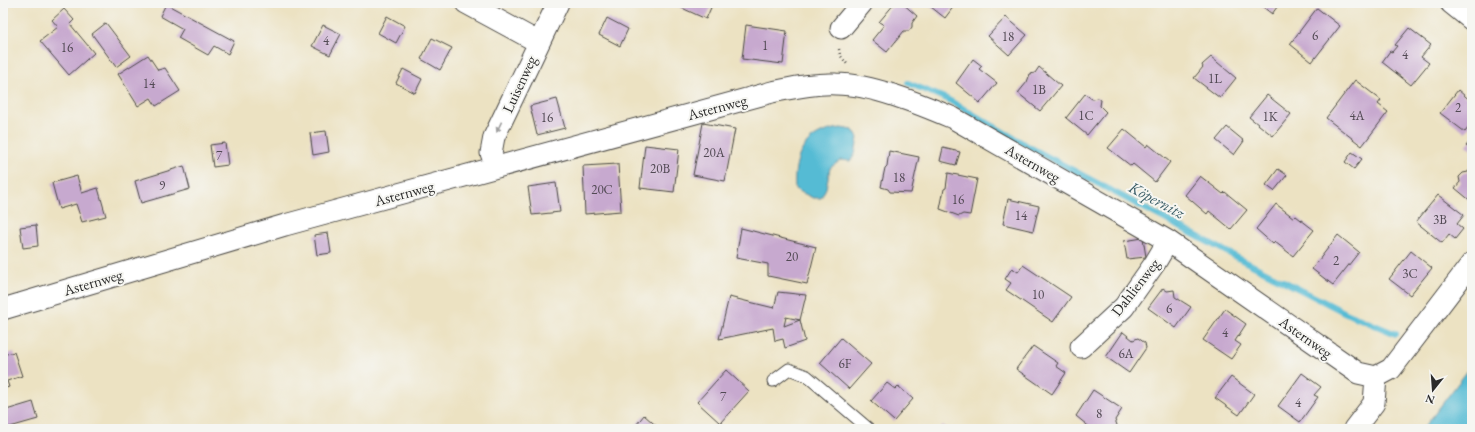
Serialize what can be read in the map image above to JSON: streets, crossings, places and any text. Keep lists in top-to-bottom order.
{
  "streets": {
    "street": ["Luisenweg", "Asternweg", "Dahlienweg"]
  },
  "crossings": [
    ["Luisenweg", "Asternweg"],
    ["Asternweg", "Dahlienweg"]
  ],
  "one_way": ["Luisenweg"],
  "water": ["Köpernitz"],
  "house_numbers": [
    "6",
    "18",
    "4",
    "1",
    "16",
    "4",
    "1L",
    "14",
    "1B",
    "2",
    "1C",
    "4A",
    "1K",
    "16",
    "20A",
    "7",
    "20B",
    "18",
    "9",
    "20C",
    "16",
    "14",
    "3B",
    "20",
    "2",
    "3C",
    "10",
    "6",
    "4",
    "6A",
    "6F",
    "7",
    "4",
    "8"
  ],
  "north": "bottom"
}
